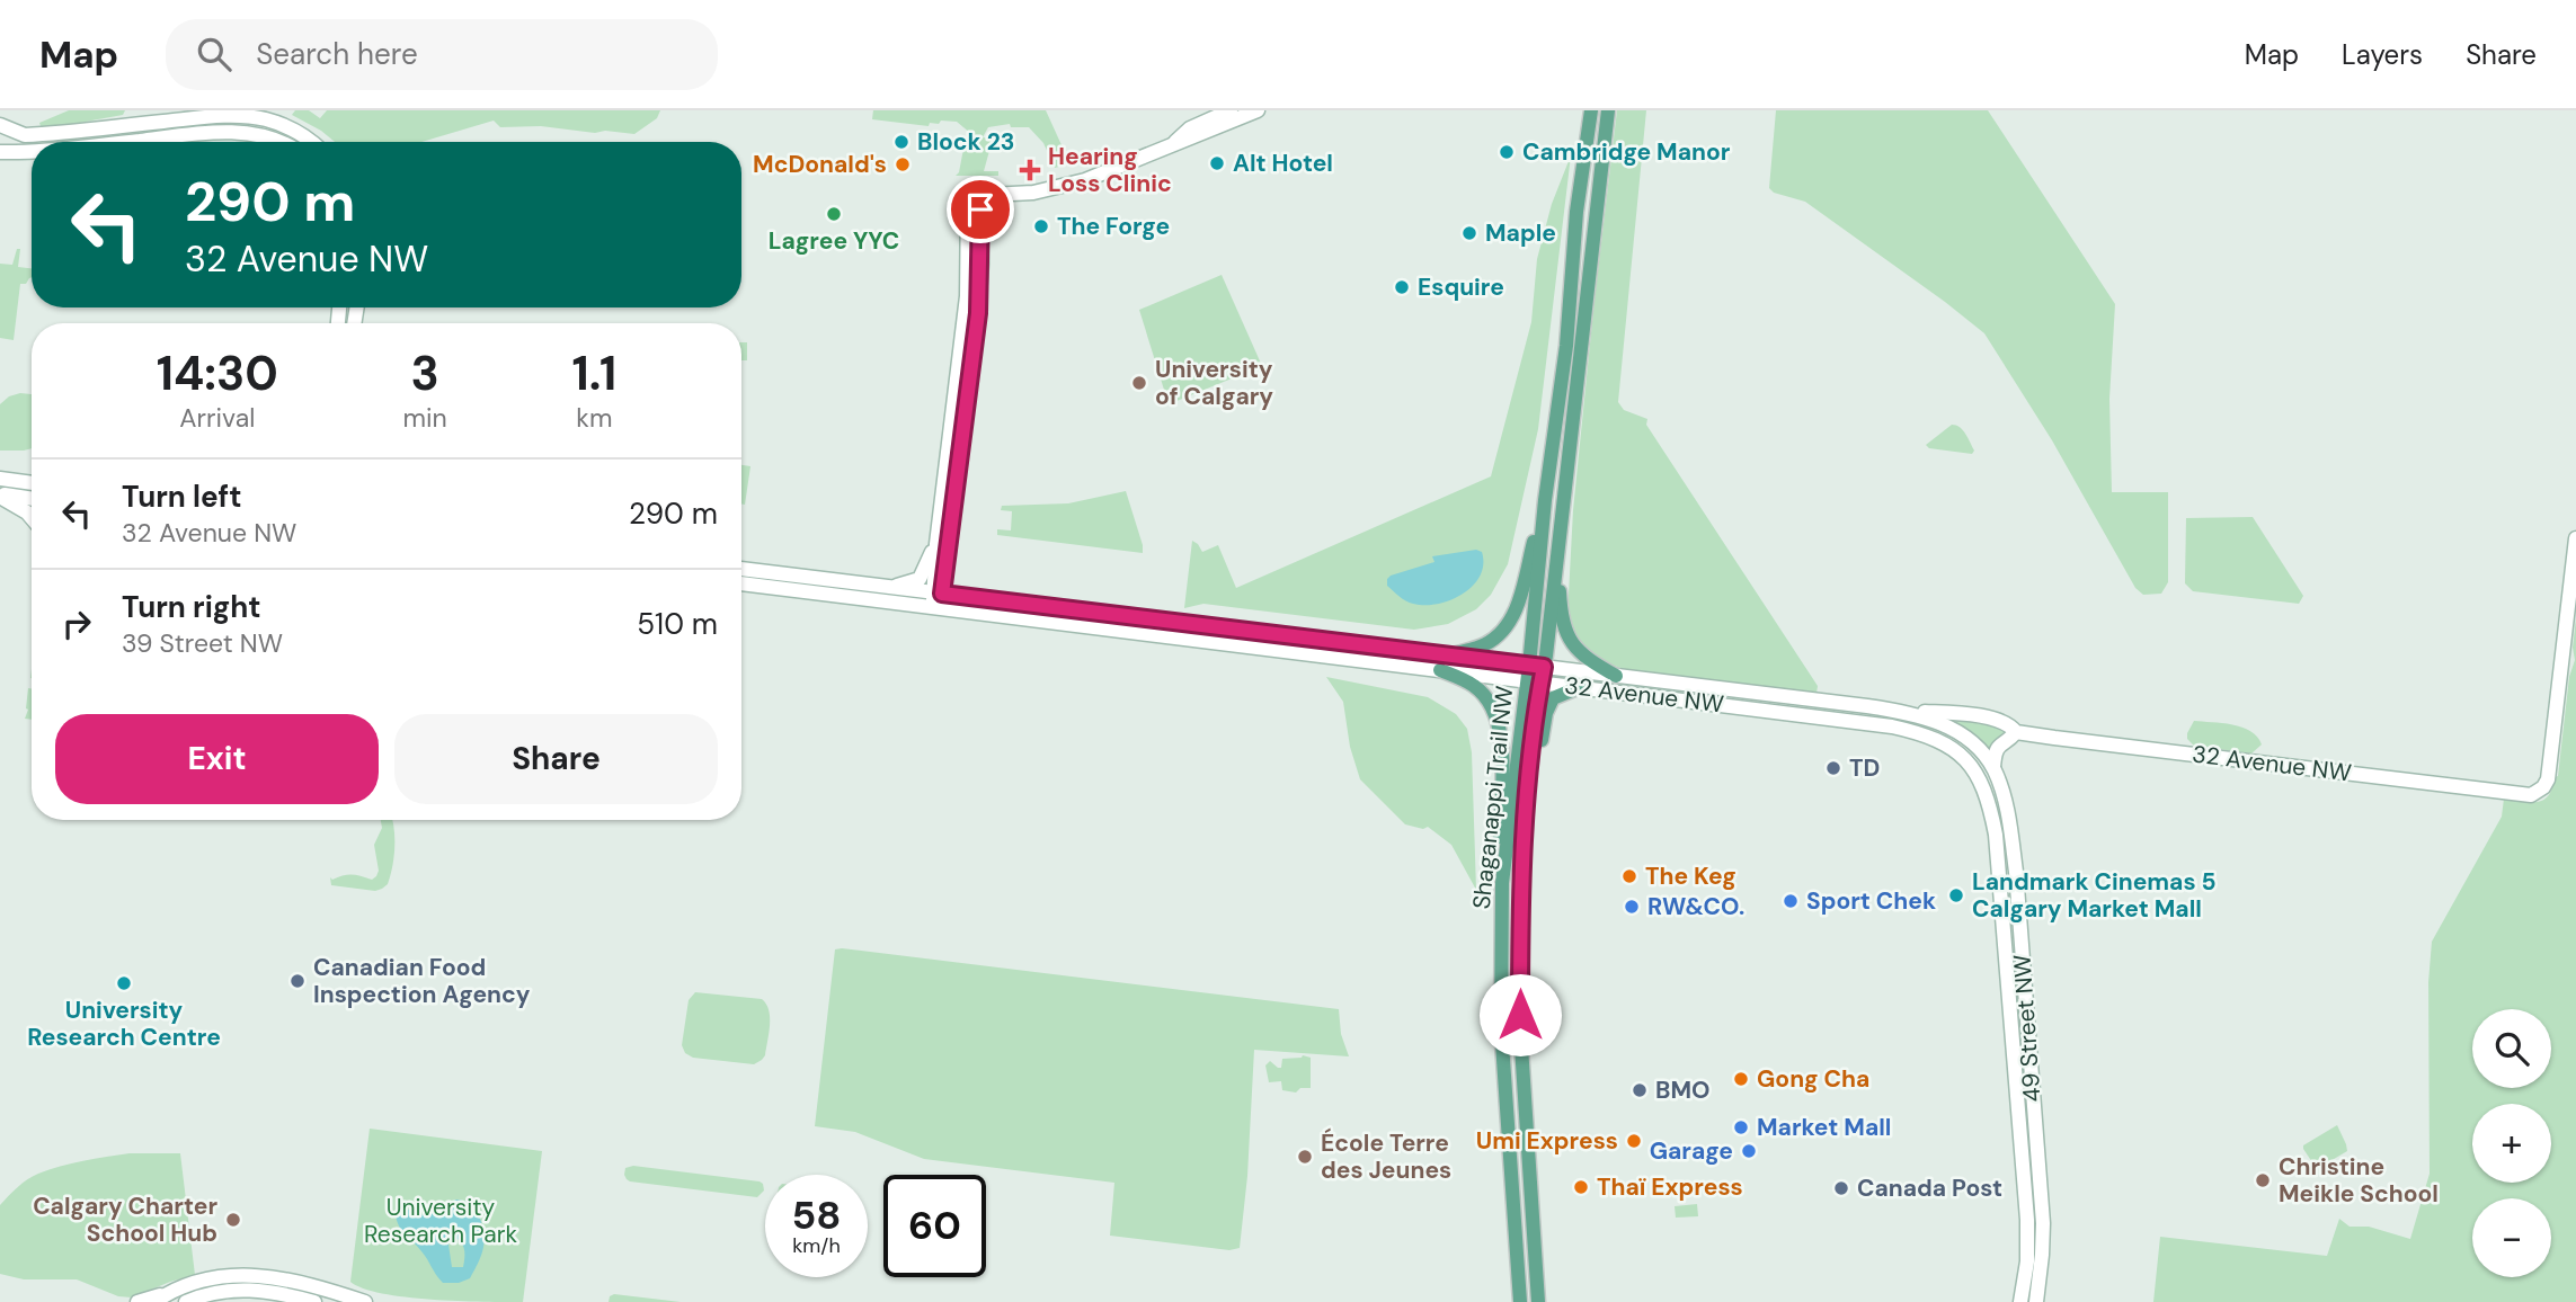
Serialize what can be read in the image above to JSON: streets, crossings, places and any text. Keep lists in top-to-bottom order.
{
  "streets": {
    "main road": ["Shaganappi Trail NW"],
    "street": ["32 Avenue NW", "49 Street NW"]
  },
  "crossings": [
    ["32 Avenue NW", "Shaganappi Trail NW"],
    ["32 Avenue NW", "49 Street NW"]
  ],
  "parks": ["University Research Park"],
  "places": {
    "other": [
      "Block 23",
      "Cambridge Manor",
      "Alt Hotel",
      "McDonald's",
      "Lagree YYC",
      "The Forge",
      "Maple",
      "Esquire",
      "University of Calgary",
      "TD",
      "The Keg",
      "Landmark Cinemas 5 Calgary Market Mall",
      "Sport Chek",
      "RW&CO.",
      "Canadian Food Inspection Agency",
      "University Research Centre",
      "Gong Cha",
      "BMO",
      "Market Mall",
      "Umi Express",
      "Garage",
      "École Terre des Jeunes",
      "Christine Meikle School",
      "Thaï Express",
      "Canada Post",
      "Calgary Charter School Hub"
    ],
    "health": ["Hearing Loss Clinic"]
  },
  "page": {
    "header": "Map",
    "search": "Search here",
    "nav": ["Map", "Layers", "Share"],
    "turn": ["290 m", "32 Avenue NW"],
    "eta": [
      "14:30",
      "Arrival",
      "3",
      "min",
      "1.1",
      "km"
    ],
    "list": [
      {
        "name": "Turn left",
        "note": "32 Avenue NW",
        "value": "290 m"
      },
      {
        "name": "Turn right",
        "note": "39 Street NW",
        "value": "510 m"
      }
    ],
    "buttons": ["Exit", "Share"],
    "map_buttons": ["+", "−"],
    "speed": "58 km/h",
    "limit": "60"
  }
}
